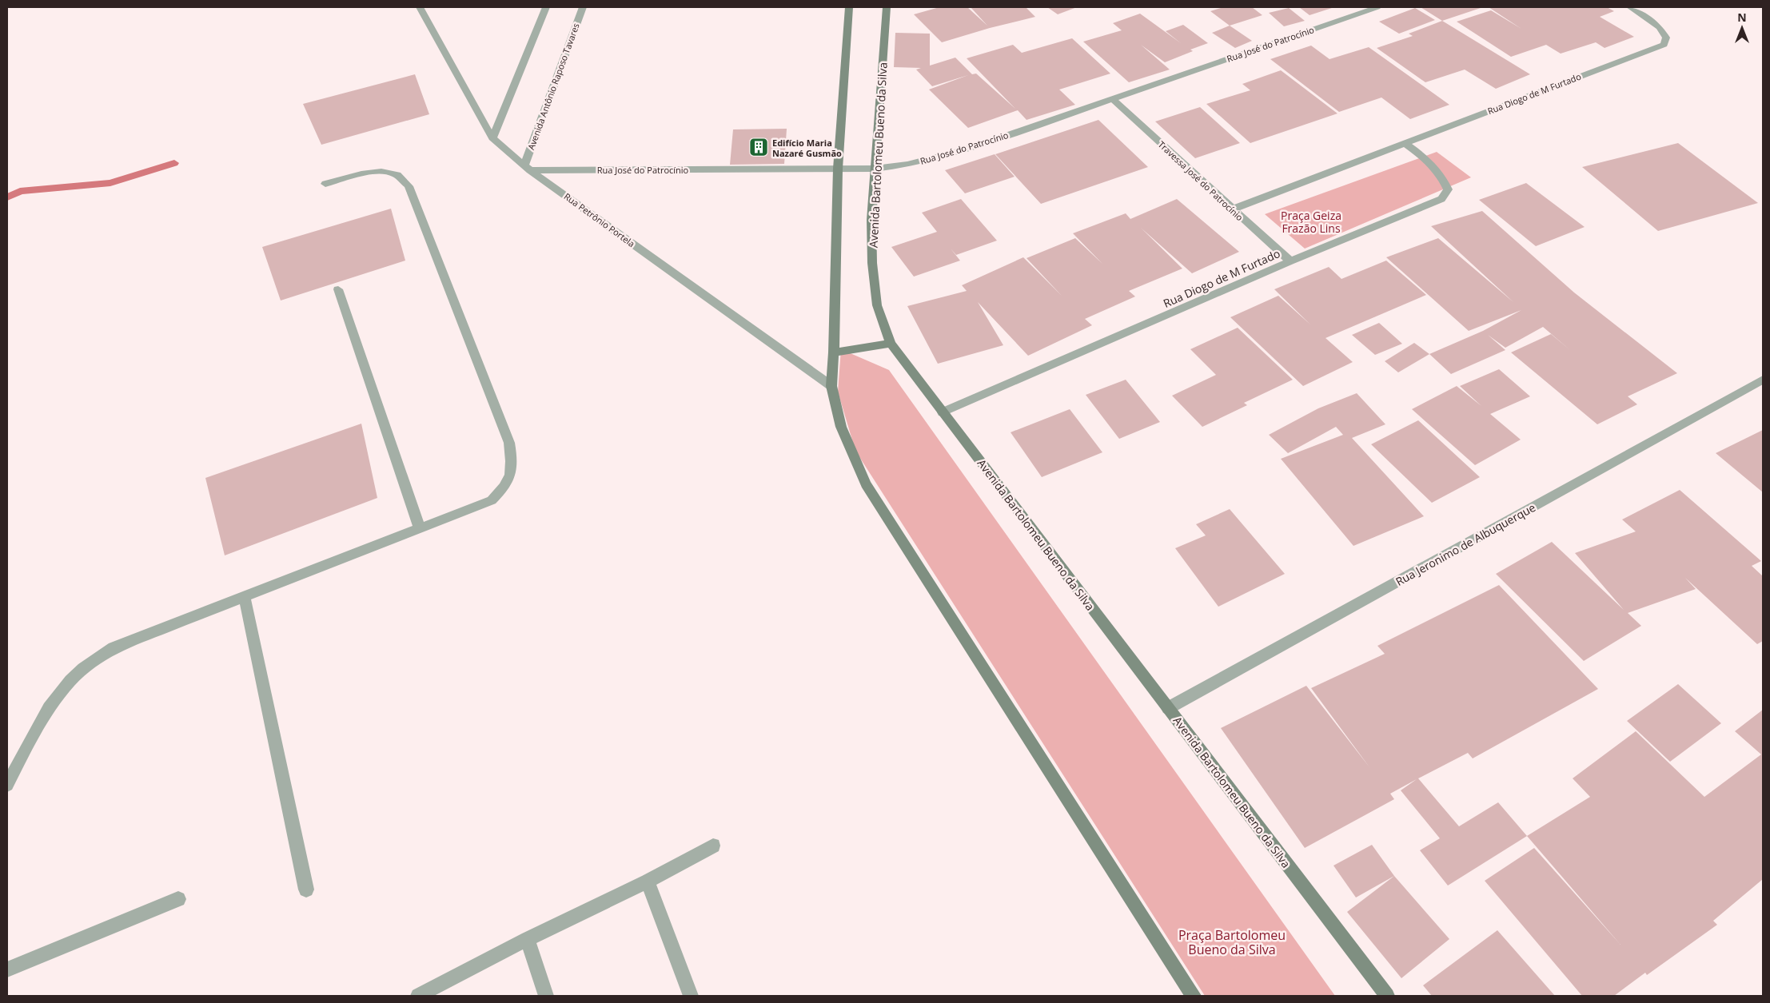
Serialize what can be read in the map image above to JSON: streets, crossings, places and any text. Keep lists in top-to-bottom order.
{
  "streets": {
    "street": [
      "Rua José do Patrocínio",
      "Avenida Antônio Raposo Tavares",
      "Rua Diogo de M Furtado",
      "Avenida Bartolomeu Bueno da Silva",
      "Travessa José do Patrocínio",
      "Rua Petrônio Portela",
      "Rua Jeronimo de Albuquerque"
    ]
  },
  "crossings": [
    ["Rua José do Patrocínio", "Avenida Antônio Raposo Tavares"],
    ["Rua José do Patrocínio", "Avenida Bartolomeu Bueno da Silva"],
    ["Rua José do Patrocínio", "Travessa José do Patrocínio"],
    ["Rua José do Patrocínio", "Rua Petrônio Portela"],
    ["Avenida Antônio Raposo Tavares", "Rua Petrônio Portela"],
    ["Rua Diogo de M Furtado", "Avenida Bartolomeu Bueno da Silva"],
    ["Rua Diogo de M Furtado", "Travessa José do Patrocínio"],
    ["Avenida Bartolomeu Bueno da Silva", "Rua Jeronimo de Albuquerque"]
  ],
  "parks": ["Praça Geiza Frazão Lins", "Praça Bartolomeu Bueno da Silva"],
  "places": {
    "building": ["Edifício Maria Nazaré Gusmão"]
  },
  "north": "top"
}
